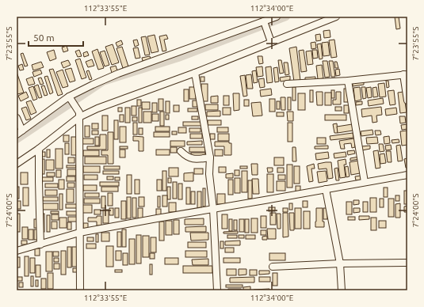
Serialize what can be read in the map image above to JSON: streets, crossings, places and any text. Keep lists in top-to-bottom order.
{
  "scale_bar": "50 m",
  "coordinates": [
    "112°33'55\"E",
    "112°34'00\"E",
    "7°23'55\"S",
    "7°24'00\"S"
  ]
}
